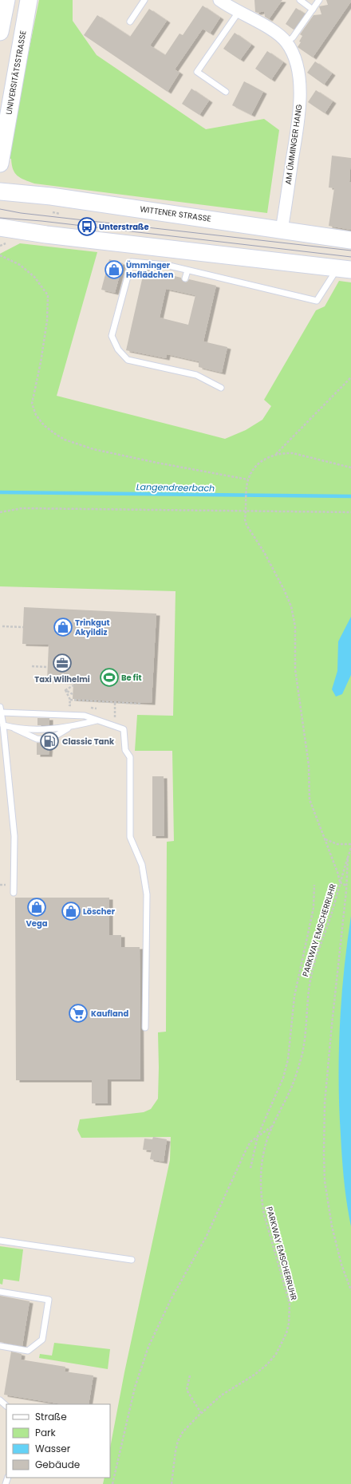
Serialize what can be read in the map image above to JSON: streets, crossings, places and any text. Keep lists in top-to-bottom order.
{
  "streets": {
    "main road": ["UNIVERSITÄTSSTRASSE", "WITTENER STRASSE"],
    "street": ["AM ÜMMINGER HANG"],
    "path": ["PARKWAY EMSCHERRUHR"]
  },
  "crossings": [
    ["AM ÜMMINGER HANG", "WITTENER STRASSE"]
  ],
  "water": ["Langendreerbach"],
  "places": {
    "bus stop": ["Unterstraße"],
    "shop": [
      "Ümminger Hoflädchen",
      "Trinkgut Akyildiz",
      "Vega",
      "Löscher"
    ],
    "office": ["Taxi Wilhelmi"],
    "sports": ["Be fit"],
    "fuel station": ["Classic Tank"],
    "supermarket": ["Kaufland"]
  },
  "legend": [
    "Straße",
    "Park",
    "Wasser",
    "Gebäude"
  ]
}
